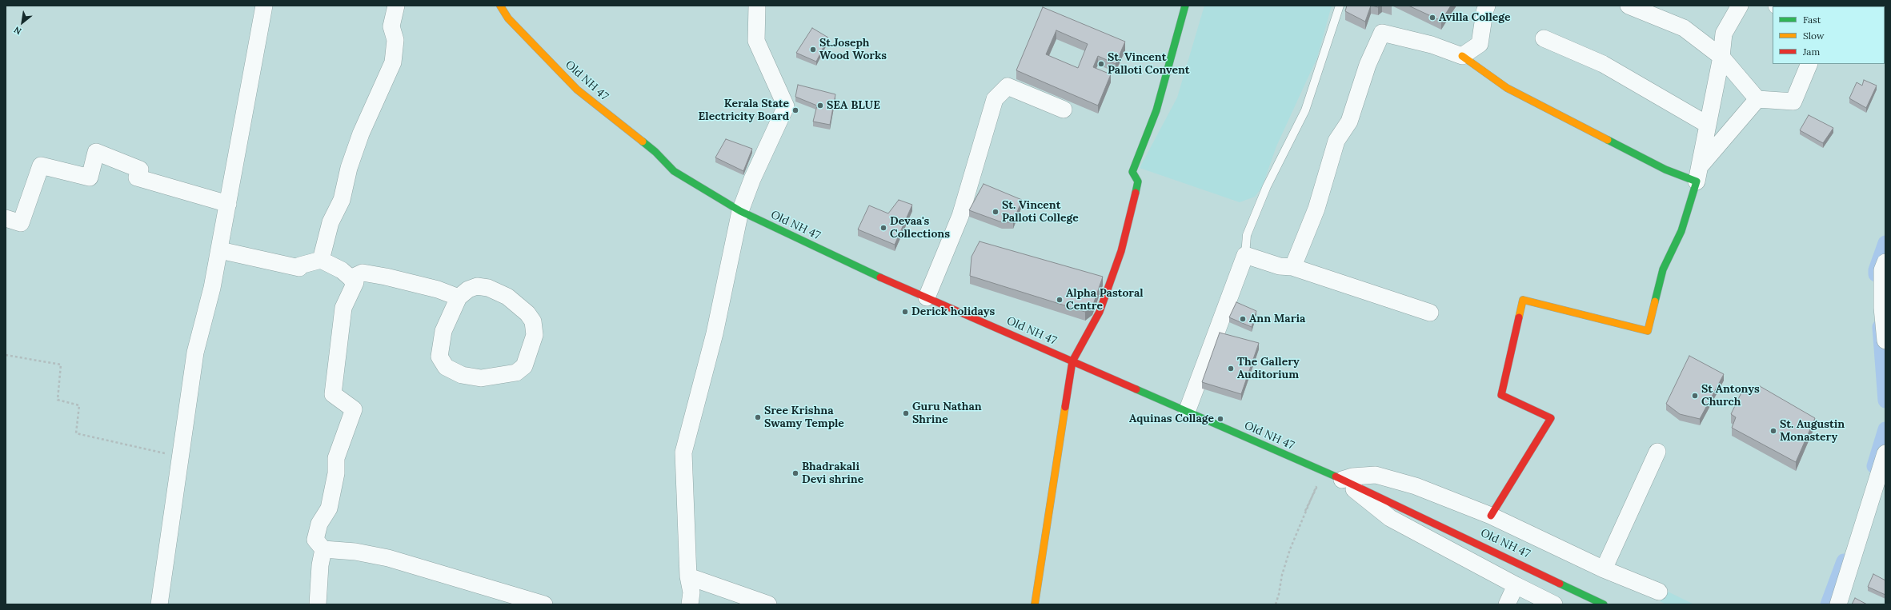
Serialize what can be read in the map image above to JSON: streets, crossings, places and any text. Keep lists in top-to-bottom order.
{
  "streets": {
    "street": ["Old NH 47"]
  },
  "places": [
    "Avilla College",
    "St.Joseph Wood Works",
    "St. Vincent Palloti Convent",
    "SEA BLUE",
    "Kerala State Electricity Board",
    "St. Vincent Palloti College",
    "Devaa's Collections",
    "Alpha Pastoral Centre",
    "Derick holidays",
    "Ann Maria",
    "The Gallery Auditorium",
    "St Antonys Church",
    "Guru Nathan Shrine",
    "Sree Krishna Swamy Temple",
    "Aquinas Collage",
    "St. Augustin Monastery",
    "Bhadrakali Devi shrine"
  ],
  "legend": ["Fast", "Slow", "Jam"],
  "north": "bottom left"
}
